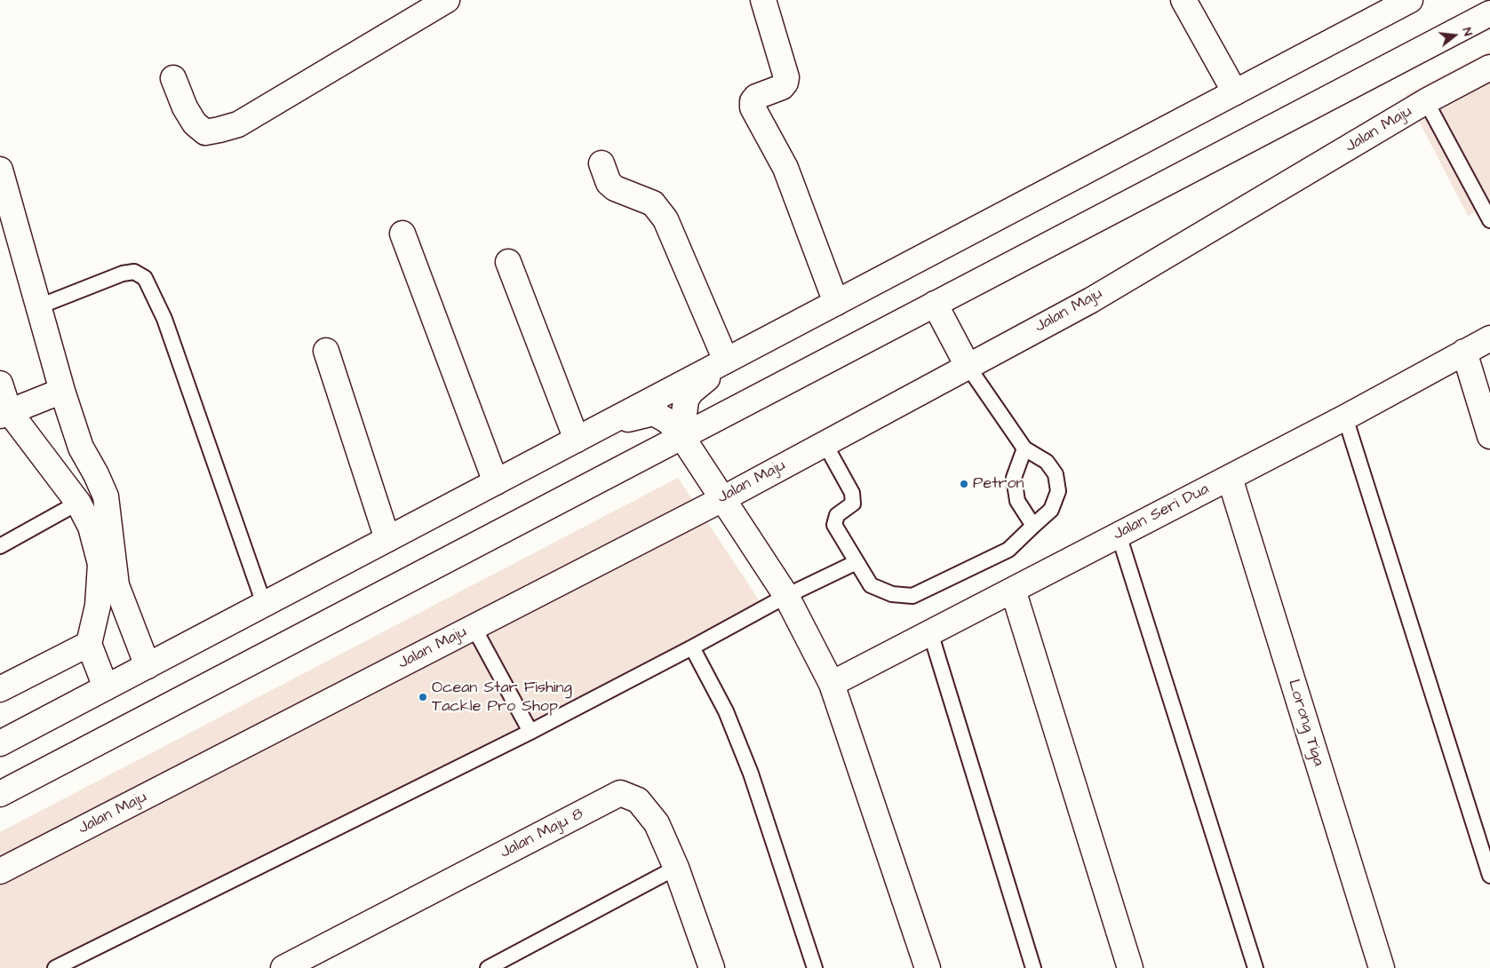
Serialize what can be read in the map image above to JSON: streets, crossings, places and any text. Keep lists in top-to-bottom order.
{
  "streets": {
    "street": [
      "Jalan Maju",
      "Jalan Seri Dua",
      "Lorong Tiga",
      "Jalan Maju 8"
    ]
  },
  "crossings": [
    ["Jalan Seri Dua", "Lorong Tiga"]
  ],
  "places": ["Petron", "Ocean Star Fishing Tackle Pro Shop"],
  "north": "right"
}
